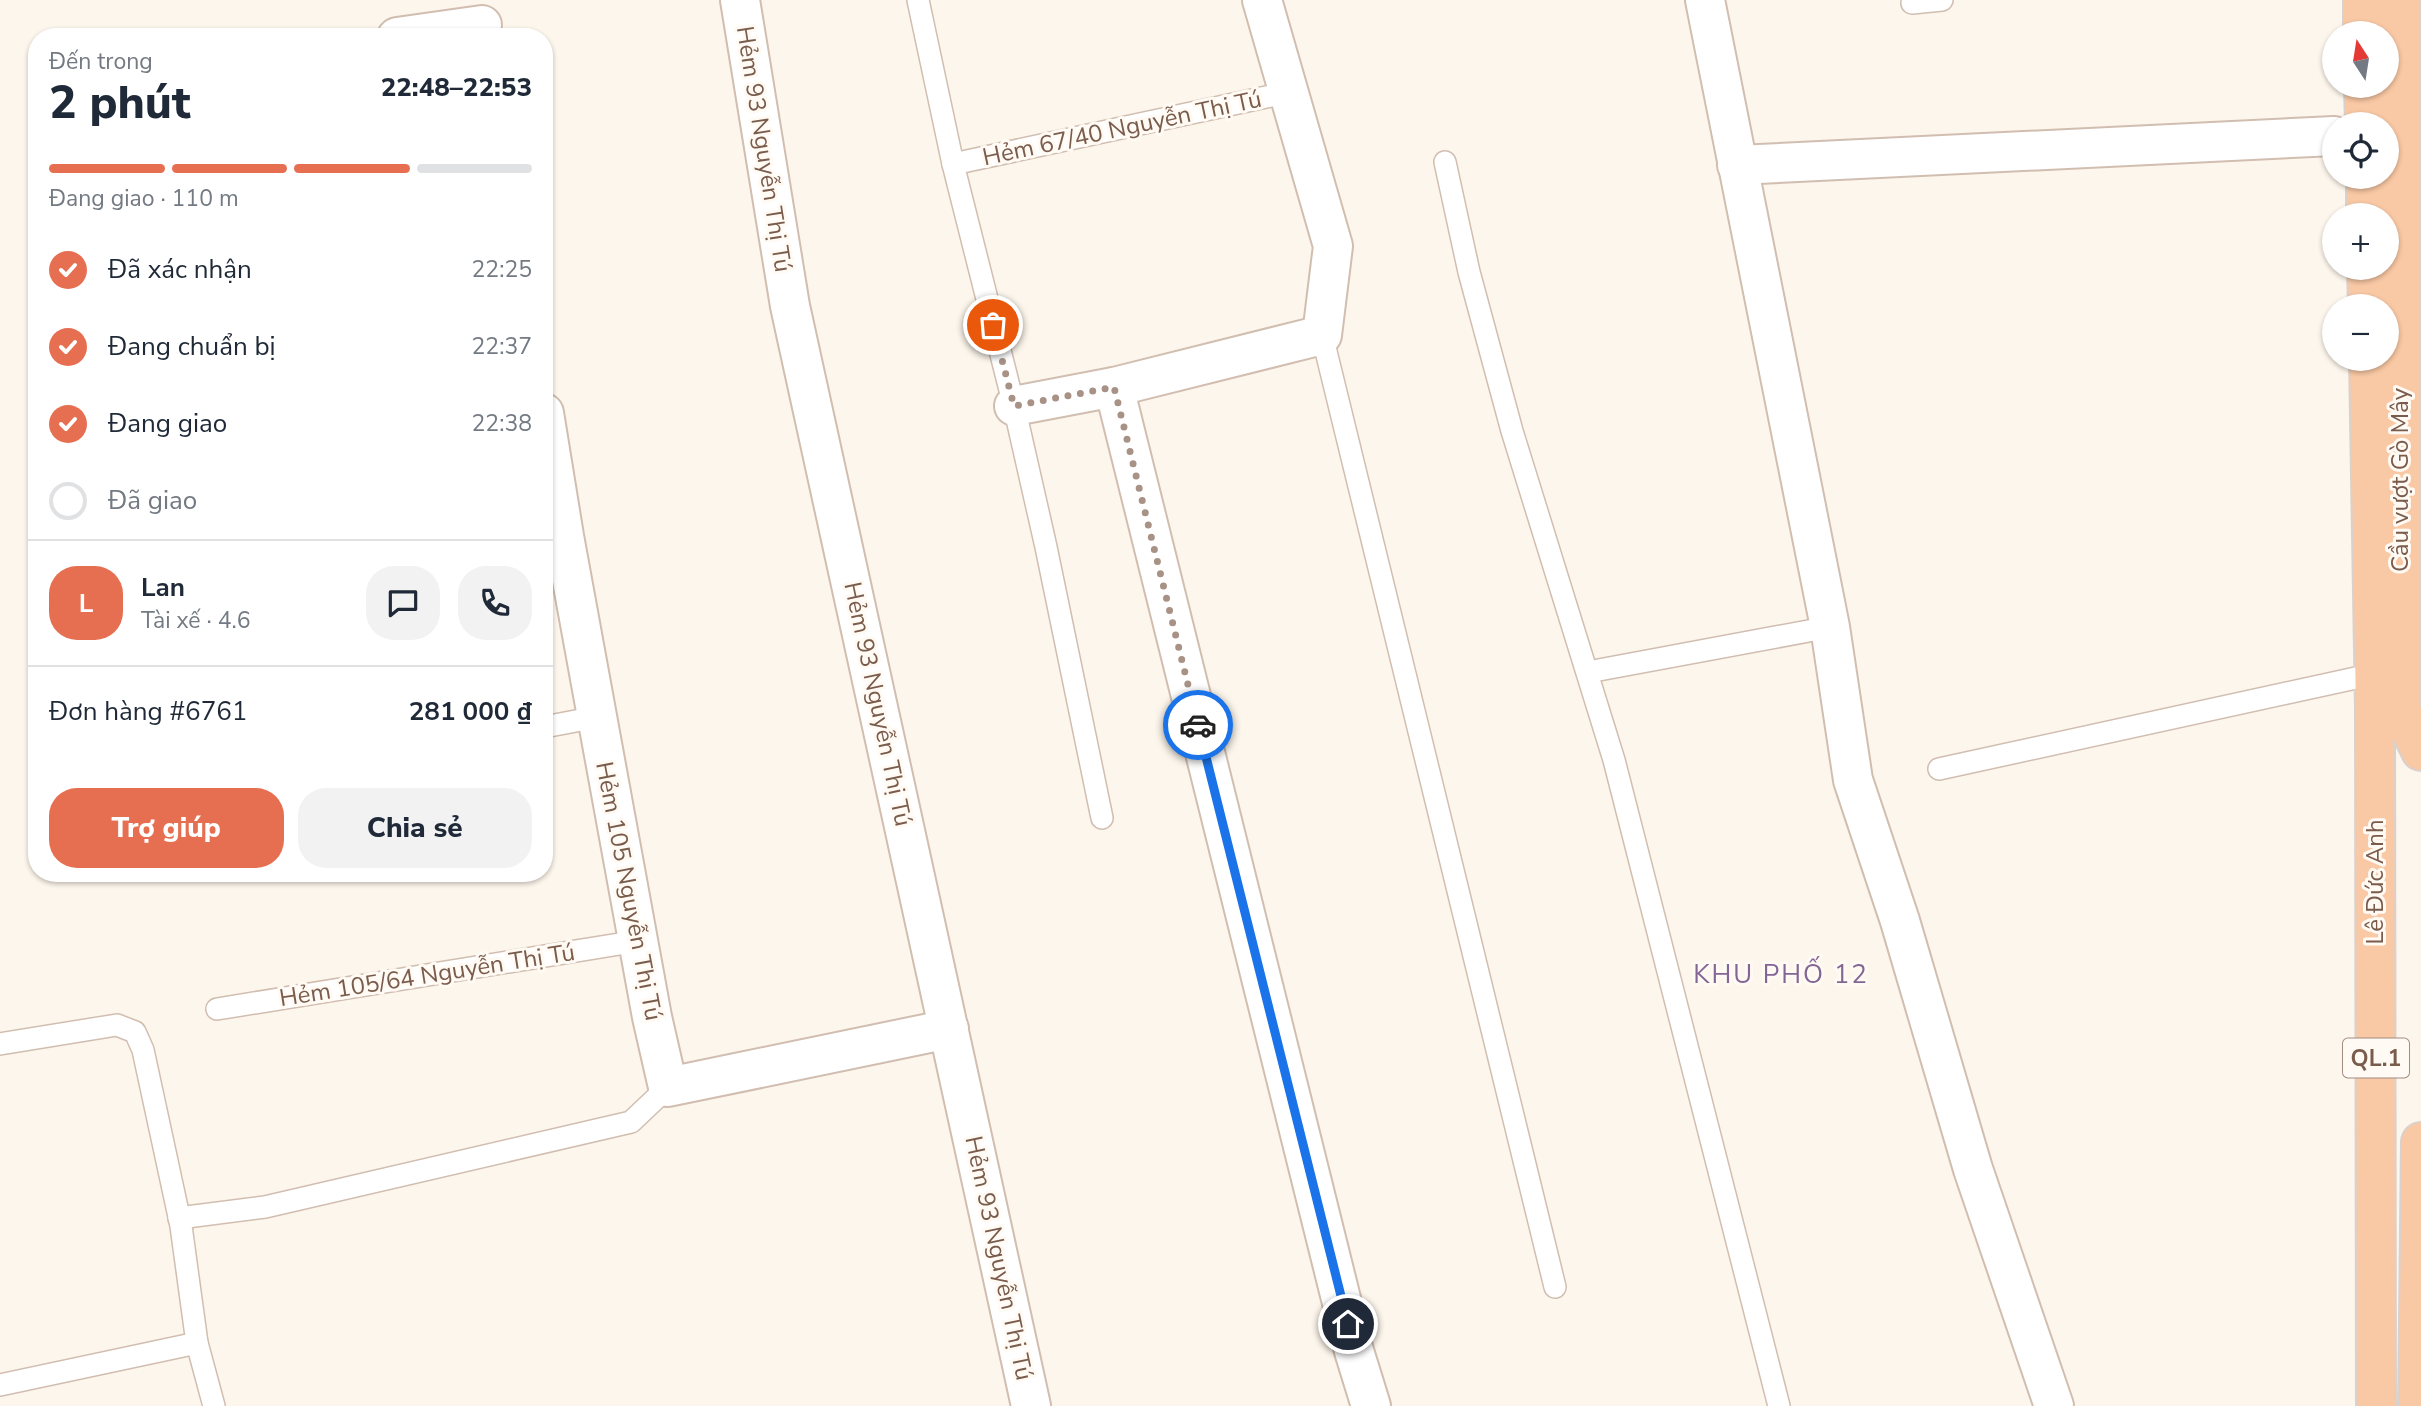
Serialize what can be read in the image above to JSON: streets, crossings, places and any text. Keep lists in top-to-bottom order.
{
  "streets": {
    "highway": ["Cầu vượt Gò Mây", "Lê Đức Anh", "QL.1"],
    "street": ["Hẻm 93 Nguyễn Thị Tú", "Hẻm 105 Nguyễn Thị Tú"],
    "lane": ["Hẻm 67/40 Nguyễn Thị Tú", "Hẻm 105/64 Nguyễn Thị Tú"]
  },
  "crossings": [
    ["Cầu vượt Gò Mây", "Lê Đức Anh"],
    ["Hẻm 105 Nguyễn Thị Tú", "Hẻm 105/64 Nguyễn Thị Tú"]
  ],
  "districts": ["KHU PHỐ 12"],
  "north": "top",
  "page": {
    "map_buttons": ["+", "−"],
    "heading": ["2 phút", "Đến trong", "22:48–22:53"],
    "panel": [
      "Lan",
      "Tài xế · 4.6",
      "Đơn hàng #6761",
      "281 000 ₫"
    ],
    "bar": "Đang giao · 110 m",
    "list": [
      ["Đã xác nhận", "22:25"],
      ["Đang chuẩn bị", "22:37"],
      ["Đang giao", "22:38"],
      "Đã giao"
    ],
    "round": "L",
    "buttons": ["Trợ giúp", "Chia sẻ"]
  }
}
